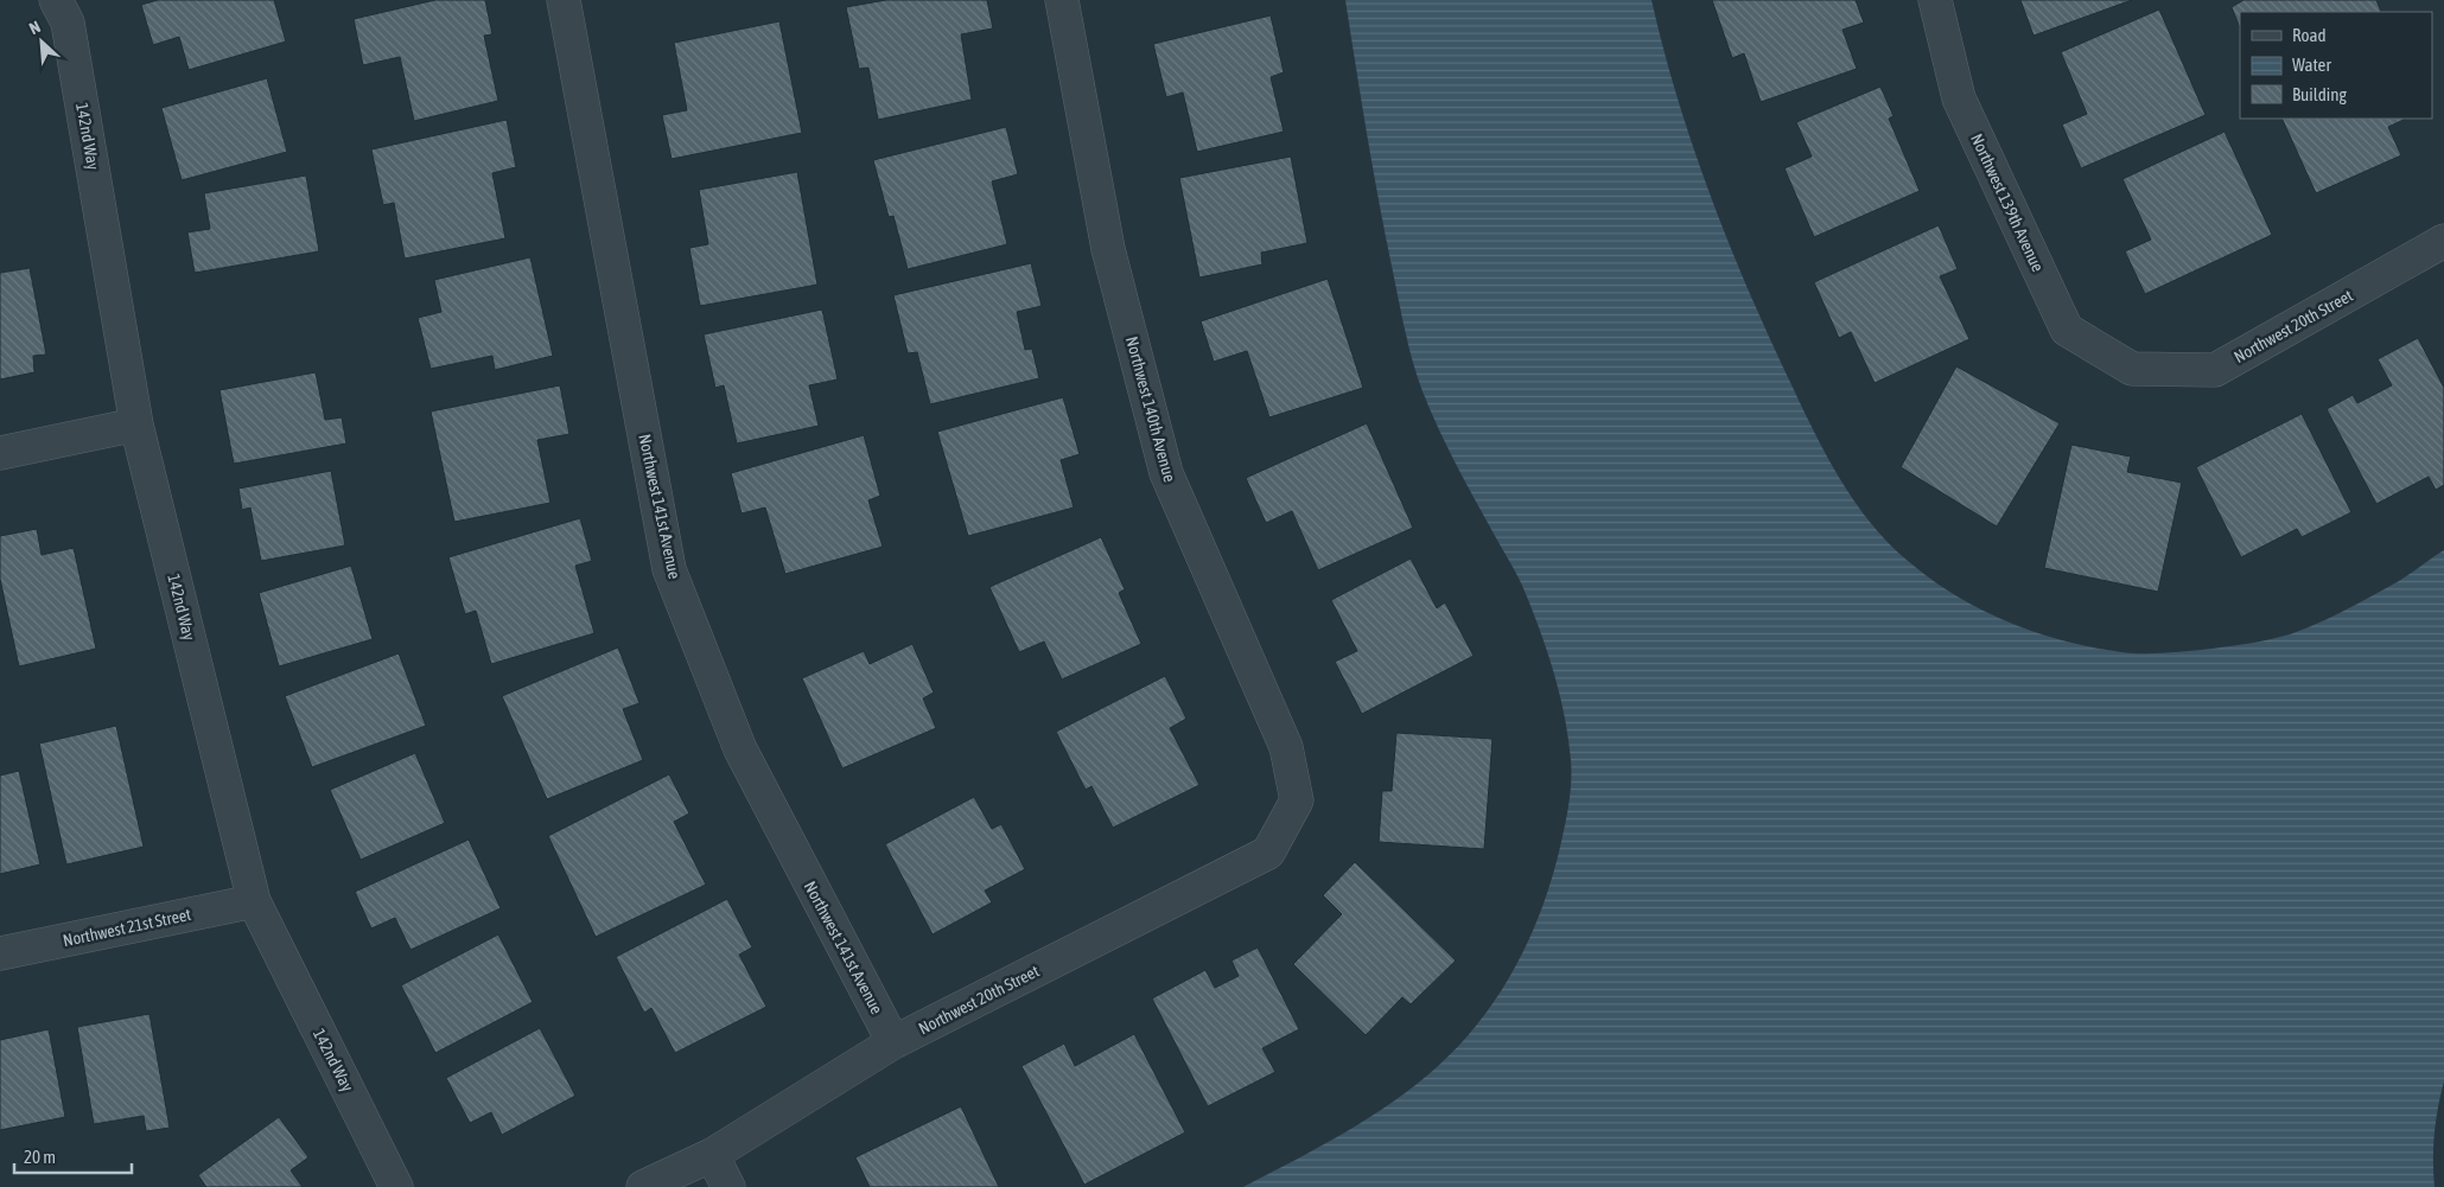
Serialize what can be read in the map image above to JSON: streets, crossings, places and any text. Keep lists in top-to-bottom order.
{
  "streets": {
    "street": [
      "142nd Way",
      "Northwest 139th Avenue",
      "Northwest 20th Street",
      "Northwest 140th Avenue",
      "Northwest 141st Avenue",
      "Northwest 21st Street"
    ]
  },
  "crossings": [
    ["142nd Way", "Northwest 21st Street"],
    ["Northwest 139th Avenue", "Northwest 20th Street"],
    ["Northwest 20th Street", "Northwest 140th Avenue"],
    ["Northwest 20th Street", "Northwest 141st Avenue"]
  ],
  "legend": ["Road", "Water", "Building"],
  "scale_bar": "20 m",
  "north": "top left"
}
